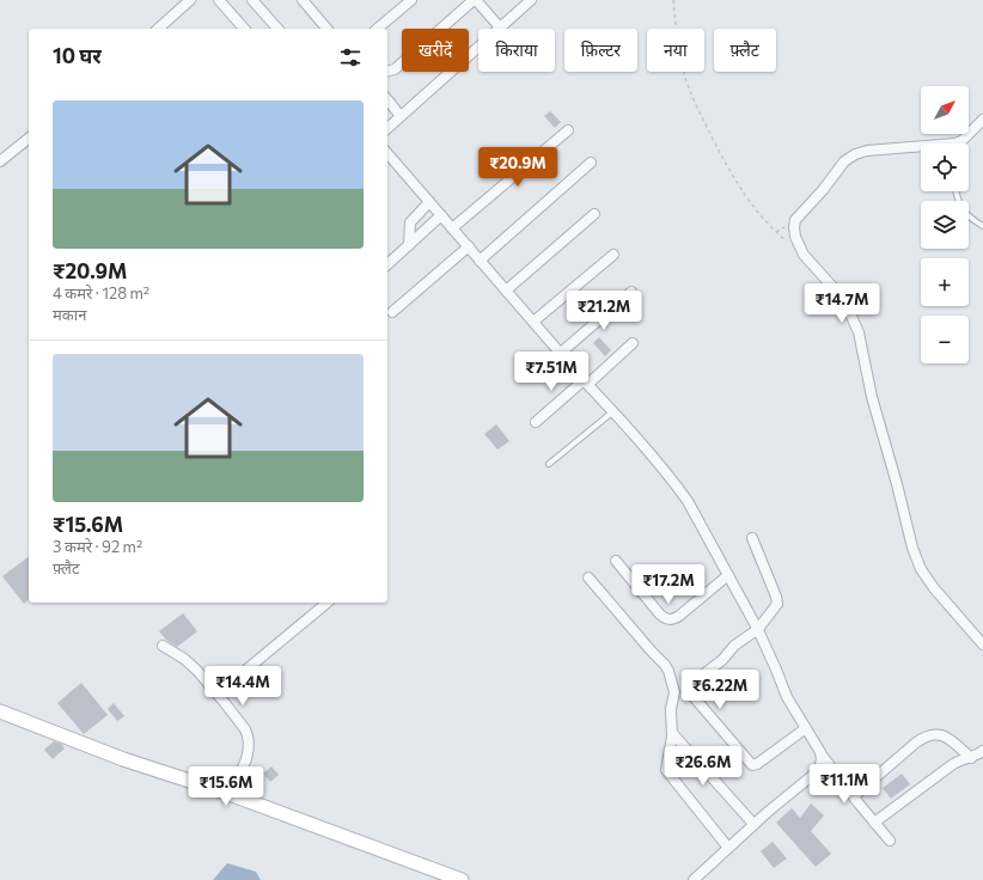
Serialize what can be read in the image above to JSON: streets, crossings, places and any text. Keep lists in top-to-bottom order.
{
  "north": "top right",
  "page": {
    "chip": [
      "खरीदें",
      "किराया",
      "फ़िल्टर",
      "नया",
      "फ़्लैट"
    ],
    "heading": "10 घर",
    "map_buttons": ["+", "−"],
    "list": [
      {
        "name": "₹20.9M",
        "note": "4 कमरे · 128 m² · मकान"
      },
      {
        "name": "₹15.6M",
        "note": "3 कमरे · 92 m² · फ़्लैट"
      }
    ],
    "price": [
      "₹20.9M",
      "₹14.7M",
      "₹21.2M",
      "₹7.51M",
      "₹17.2M",
      "₹14.4M",
      "₹6.22M",
      "₹26.6M",
      "₹11.1M",
      "₹15.6M"
    ]
  }
}
